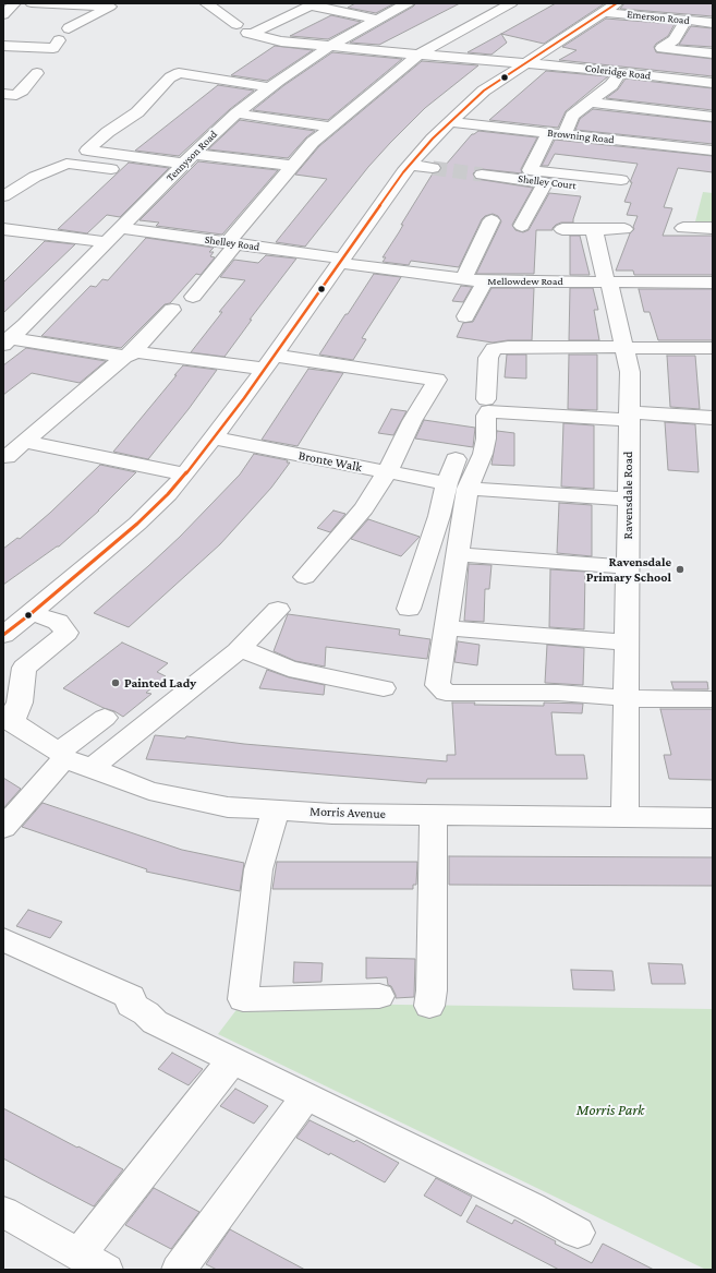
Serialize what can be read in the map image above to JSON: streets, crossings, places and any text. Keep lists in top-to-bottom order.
{
  "streets": {
    "street": [
      "Emerson Road",
      "Coleridge Road",
      "Browning Road",
      "Tennyson Road",
      "Shelley Court",
      "Shelley Road",
      "Mellowdew Road",
      "Bronte Walk",
      "Ravensdale Road",
      "Morris Avenue"
    ]
  },
  "crossings": [
    ["Coleridge Road", "Tennyson Road"],
    ["Browning Road", "Shelley Court"],
    ["Tennyson Road", "Shelley Road"],
    ["Shelley Road", "Mellowdew Road"],
    ["Mellowdew Road", "Ravensdale Road"],
    ["Bronte Walk", "Ravensdale Road"],
    ["Ravensdale Road", "Morris Avenue"]
  ],
  "parks": ["Morris Park"],
  "places": ["Ravensdale Primary School", "Painted Lady"]
}
